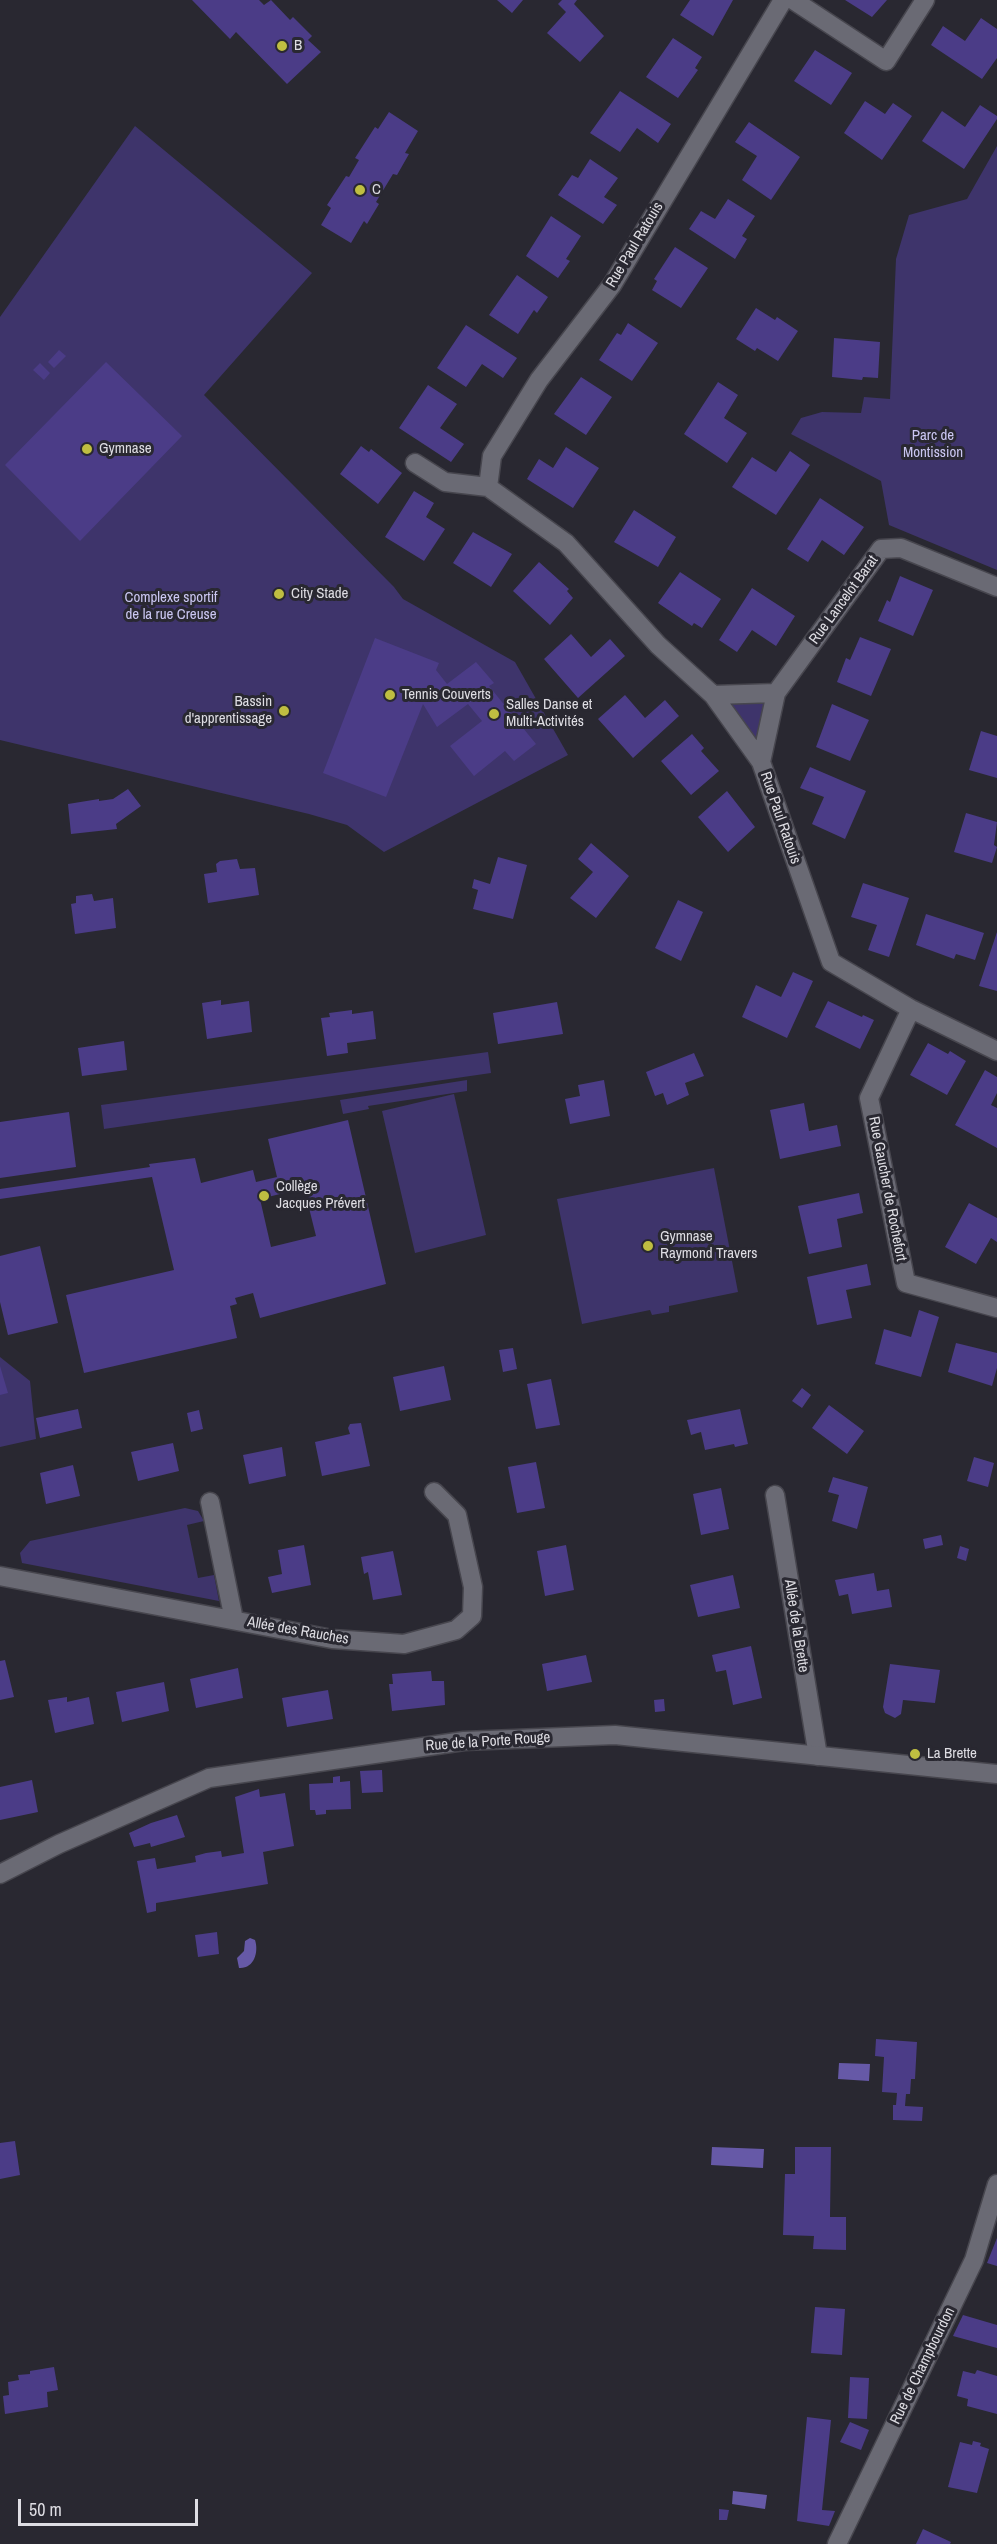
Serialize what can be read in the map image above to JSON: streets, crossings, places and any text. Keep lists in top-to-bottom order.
{
  "streets": {
    "street": [
      "Rue Paul Ratouis",
      "Rue Lancelot Barat",
      "Rue Gaucher de Rochefort",
      "Allée de la Brette",
      "Allée des Rauches",
      "Rue de la Porte Rouge",
      "Rue de Champbourdon"
    ]
  },
  "crossings": [
    ["Rue Paul Ratouis", "Rue Lancelot Barat"],
    ["Rue Paul Ratouis", "Rue Gaucher de Rochefort"],
    ["Allée de la Brette", "Rue de la Porte Rouge"]
  ],
  "parks": ["Parc de Montission", "Complexe sportif de la rue Creuse"],
  "places": [
    "B",
    "C",
    "Gymnase",
    "City Stade",
    "Tennis Couverts",
    "Bassin d'apprentissage",
    "Salles Danse et Multi-Activités",
    "Collège Jacques Prévert",
    "Gymnase Raymond Travers",
    "La Brette"
  ],
  "scale_bar": "50 m"
}
